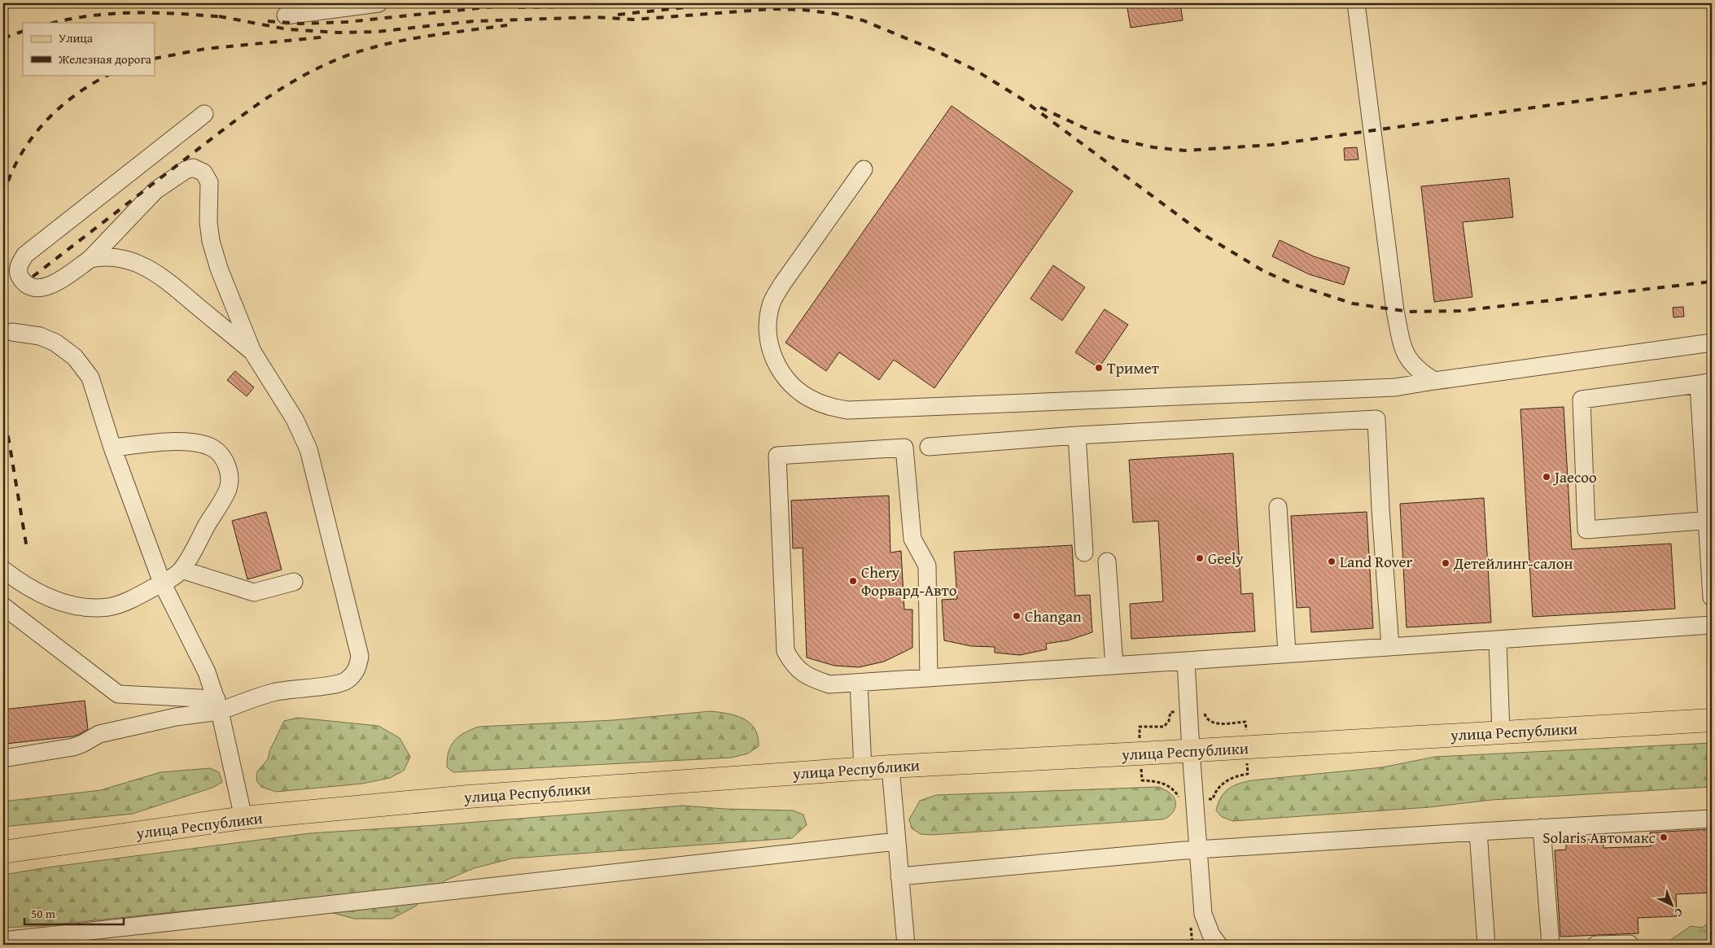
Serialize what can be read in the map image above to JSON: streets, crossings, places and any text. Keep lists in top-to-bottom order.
{
  "streets": {
    "main road": ["улица Республики"]
  },
  "places": [
    "Тримет",
    "Jaecoo",
    "Geely",
    "Land Rover",
    "Детейлинг-салон",
    "Chery Форвард-Авто",
    "Changan",
    "Solaris Автомакс"
  ],
  "legend": ["Улица", "Железная дорога"],
  "scale_bar": "50 m",
  "north": "bottom right"
}
